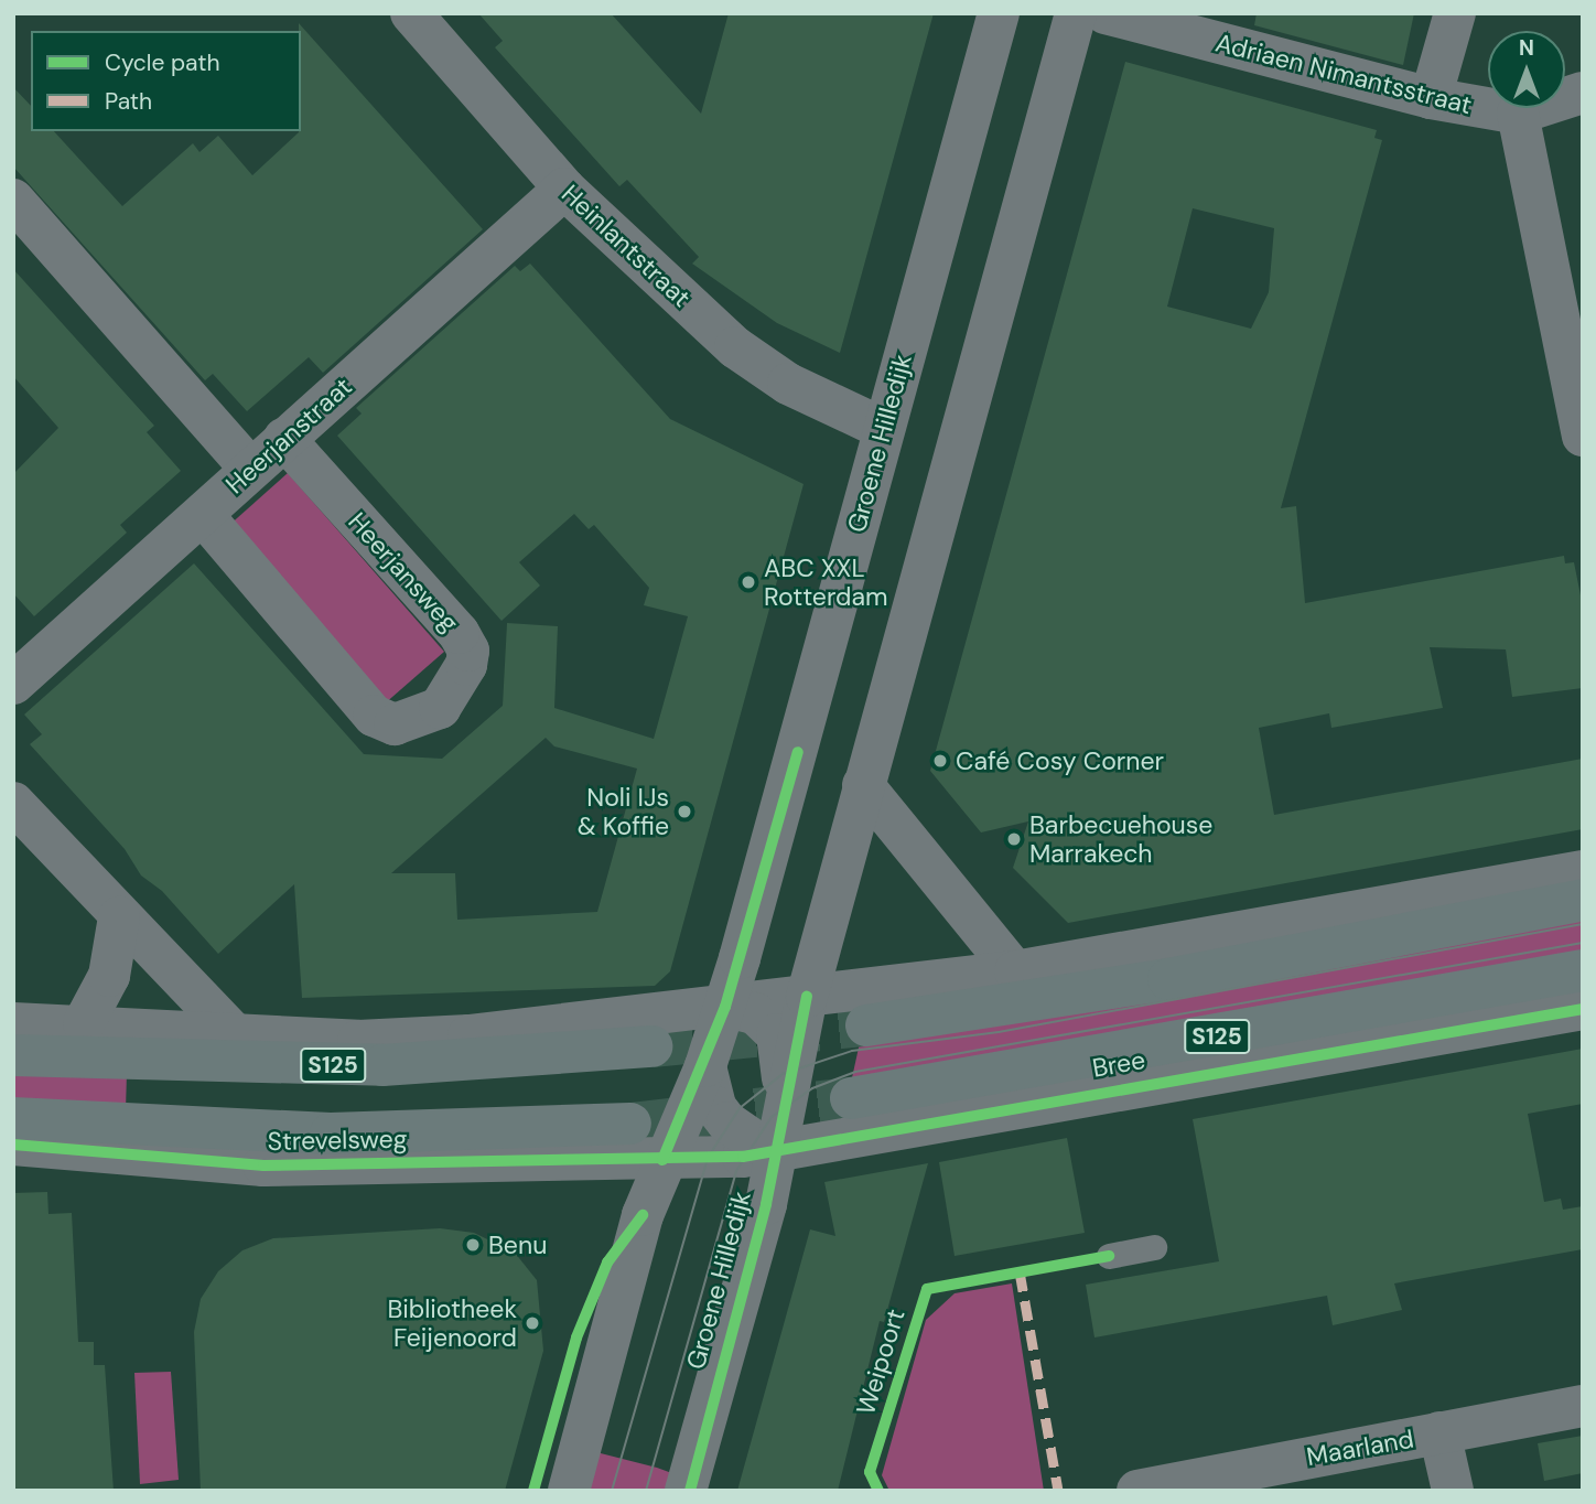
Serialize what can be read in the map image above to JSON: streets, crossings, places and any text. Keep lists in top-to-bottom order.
{
  "streets": {
    "main road": ["S125", "Bree", "Strevelsweg"],
    "street": [
      "Adriaen Nimantsstraat",
      "Heinlantstraat",
      "Heerjanstraat",
      "Groene Hilledijk",
      "Heerjansweg",
      "Maarland"
    ],
    "cycle path": ["Weipoort"]
  },
  "crossings": [
    ["Heinlantstraat", "Heerjanstraat"],
    ["Heinlantstraat", "Groene Hilledijk"],
    ["Heerjanstraat", "Heerjansweg"],
    ["Groene Hilledijk", "Bree"],
    ["Groene Hilledijk", "Strevelsweg"],
    ["Bree", "Strevelsweg"]
  ],
  "places": [
    "ABC XXL Rotterdam",
    "Café Cosy Corner",
    "Noli IJs & Koffie",
    "Barbecuehouse Marrakech",
    "Benu",
    "Bibliotheek Feijenoord"
  ],
  "legend": ["Cycle path", "Path"],
  "north": "top"
}
